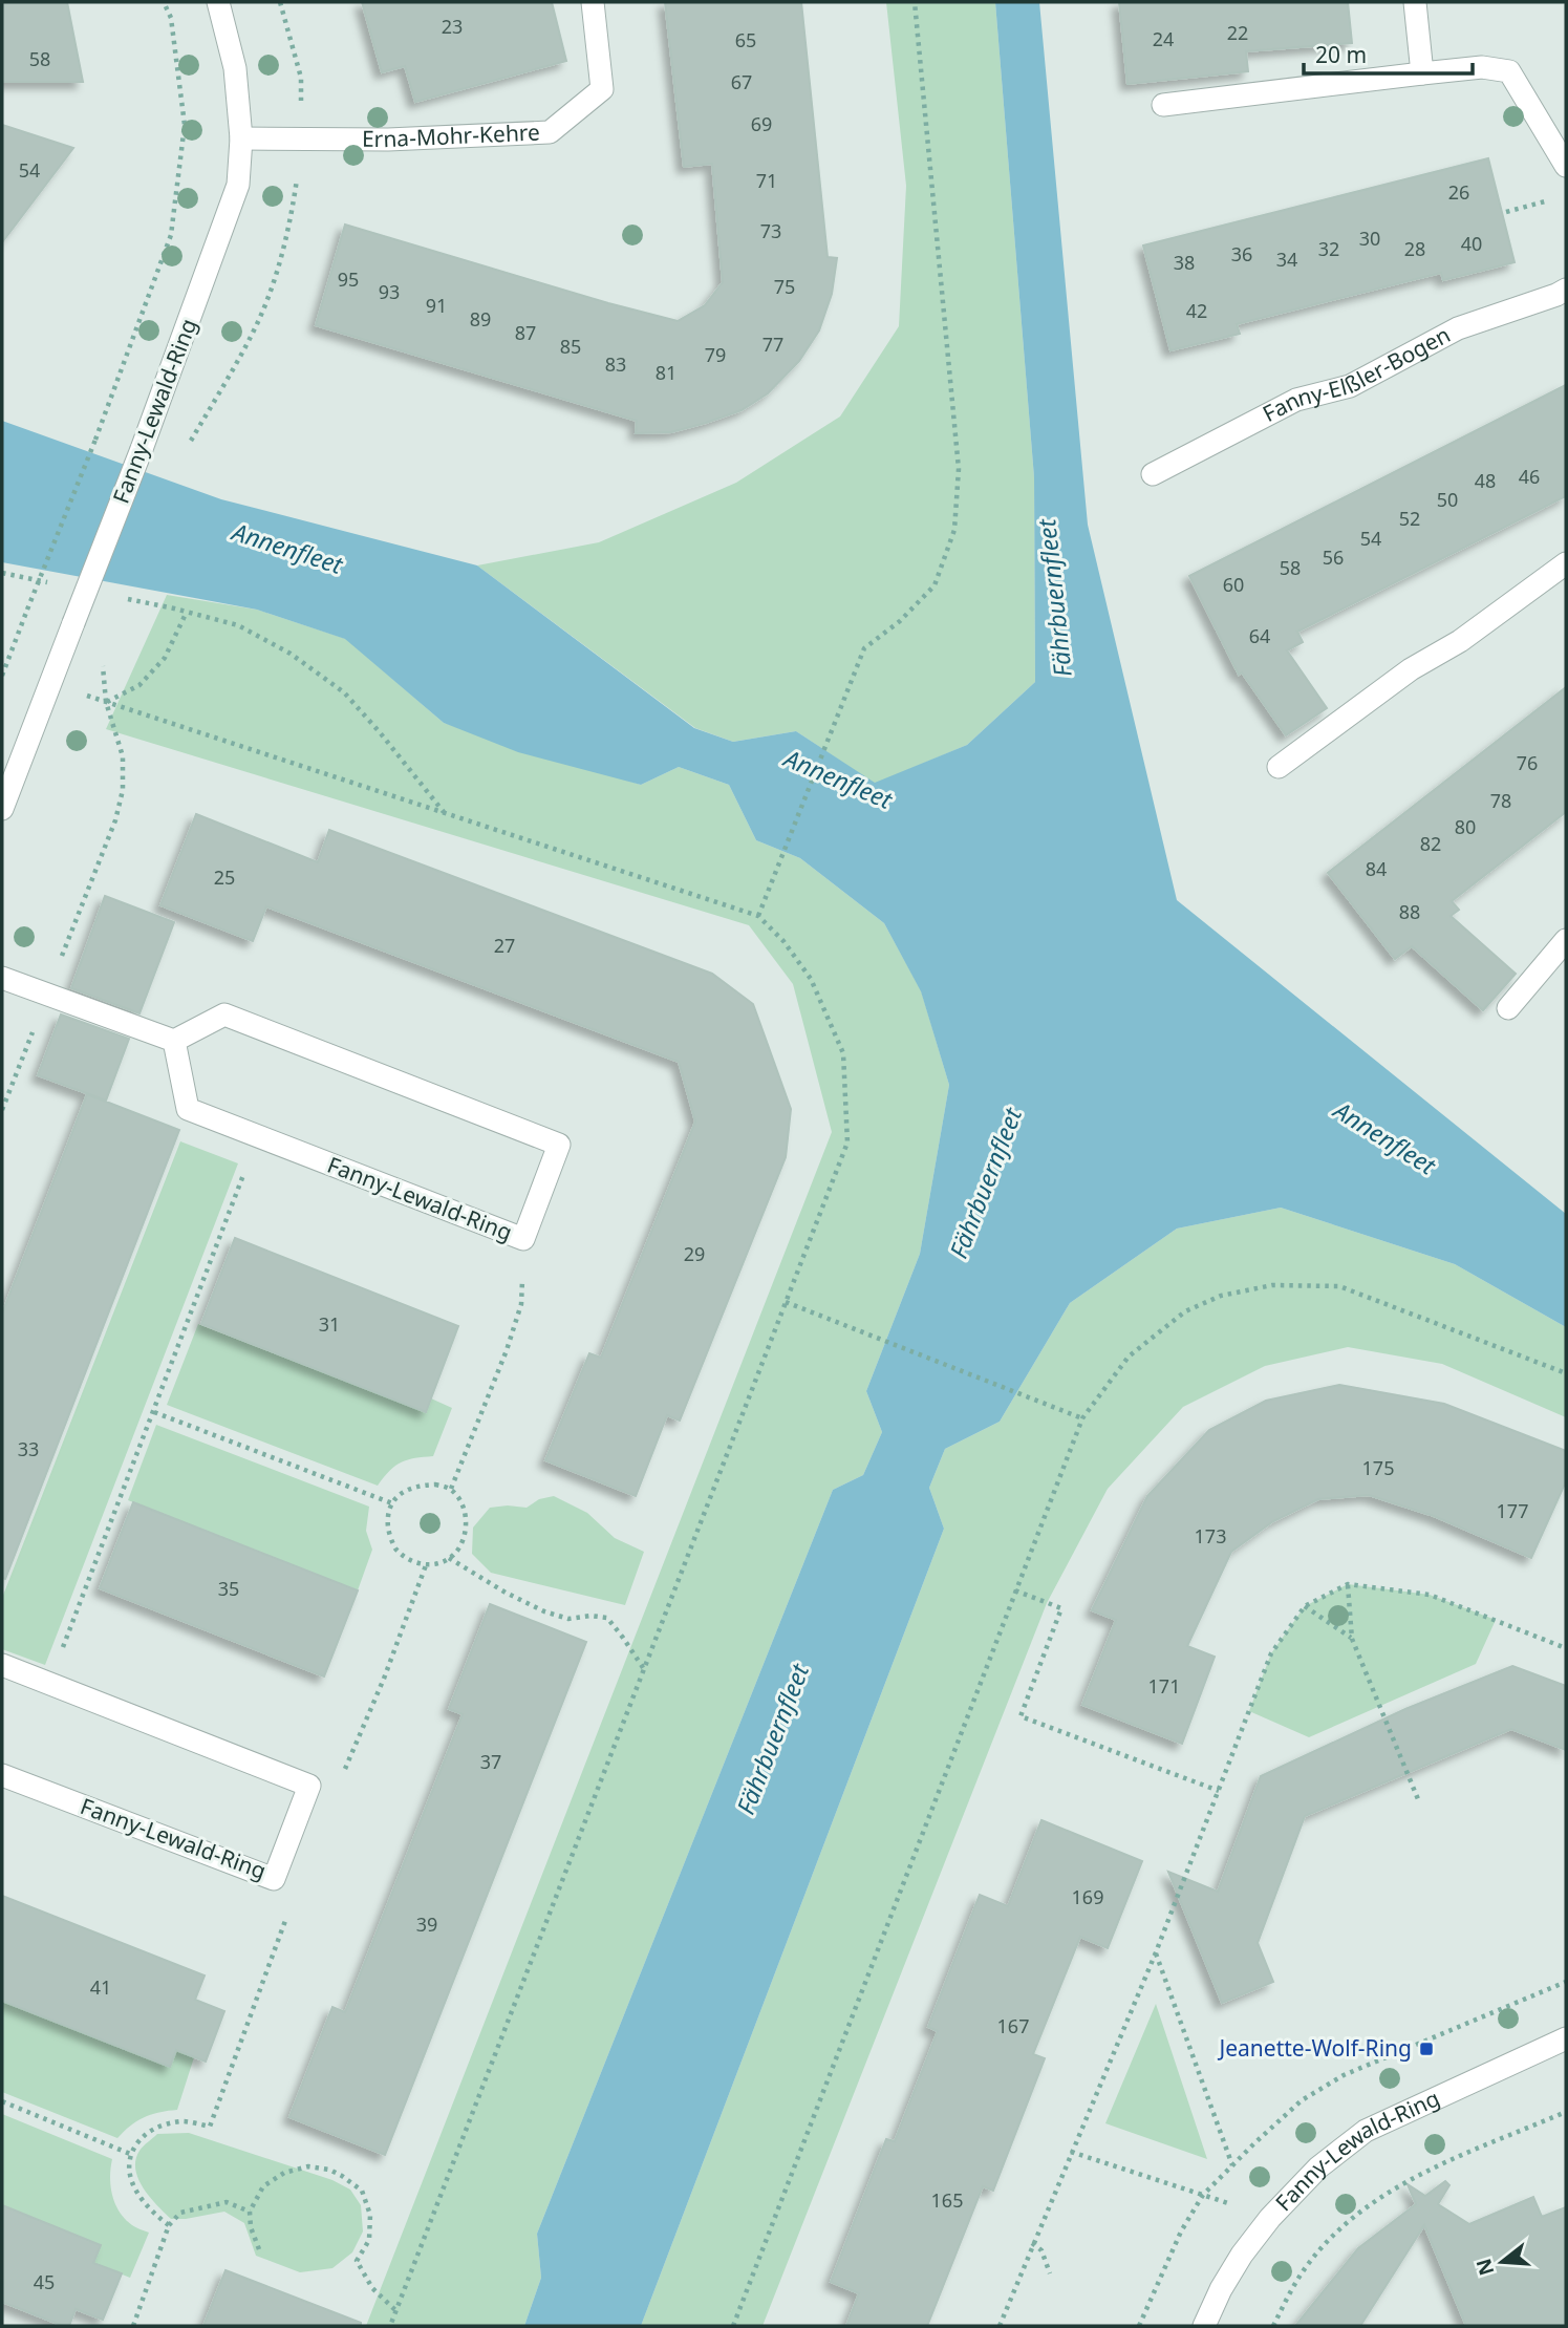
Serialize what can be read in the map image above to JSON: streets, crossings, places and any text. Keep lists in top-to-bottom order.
{
  "streets": {
    "street": ["Erna-Mohr-Kehre", "Fanny-Elßler-Bogen", "Fanny-Lewald-Ring"]
  },
  "crossings": [
    ["Erna-Mohr-Kehre", "Fanny-Lewald-Ring"]
  ],
  "water": ["Annenfleet", "Fährbuernfleet"],
  "places": {
    "transit": ["Jeanette-Wolf-Ring"]
  },
  "house_numbers": [
    "23",
    "22",
    "24",
    "65",
    "58",
    "67",
    "69",
    "54",
    "71",
    "26",
    "73",
    "30",
    "40",
    "32",
    "28",
    "36",
    "34",
    "38",
    "95",
    "75",
    "93",
    "91",
    "42",
    "89",
    "87",
    "77",
    "85",
    "79",
    "83",
    "81",
    "46",
    "48",
    "50",
    "52",
    "54",
    "56",
    "58",
    "60",
    "64",
    "76",
    "78",
    "80",
    "82",
    "84",
    "25",
    "88",
    "27",
    "29",
    "31",
    "33",
    "175",
    "177",
    "173",
    "35",
    "171",
    "37",
    "169",
    "39",
    "41",
    "167",
    "165",
    "45"
  ],
  "scale_bar": "20 m",
  "north": "left"
}
